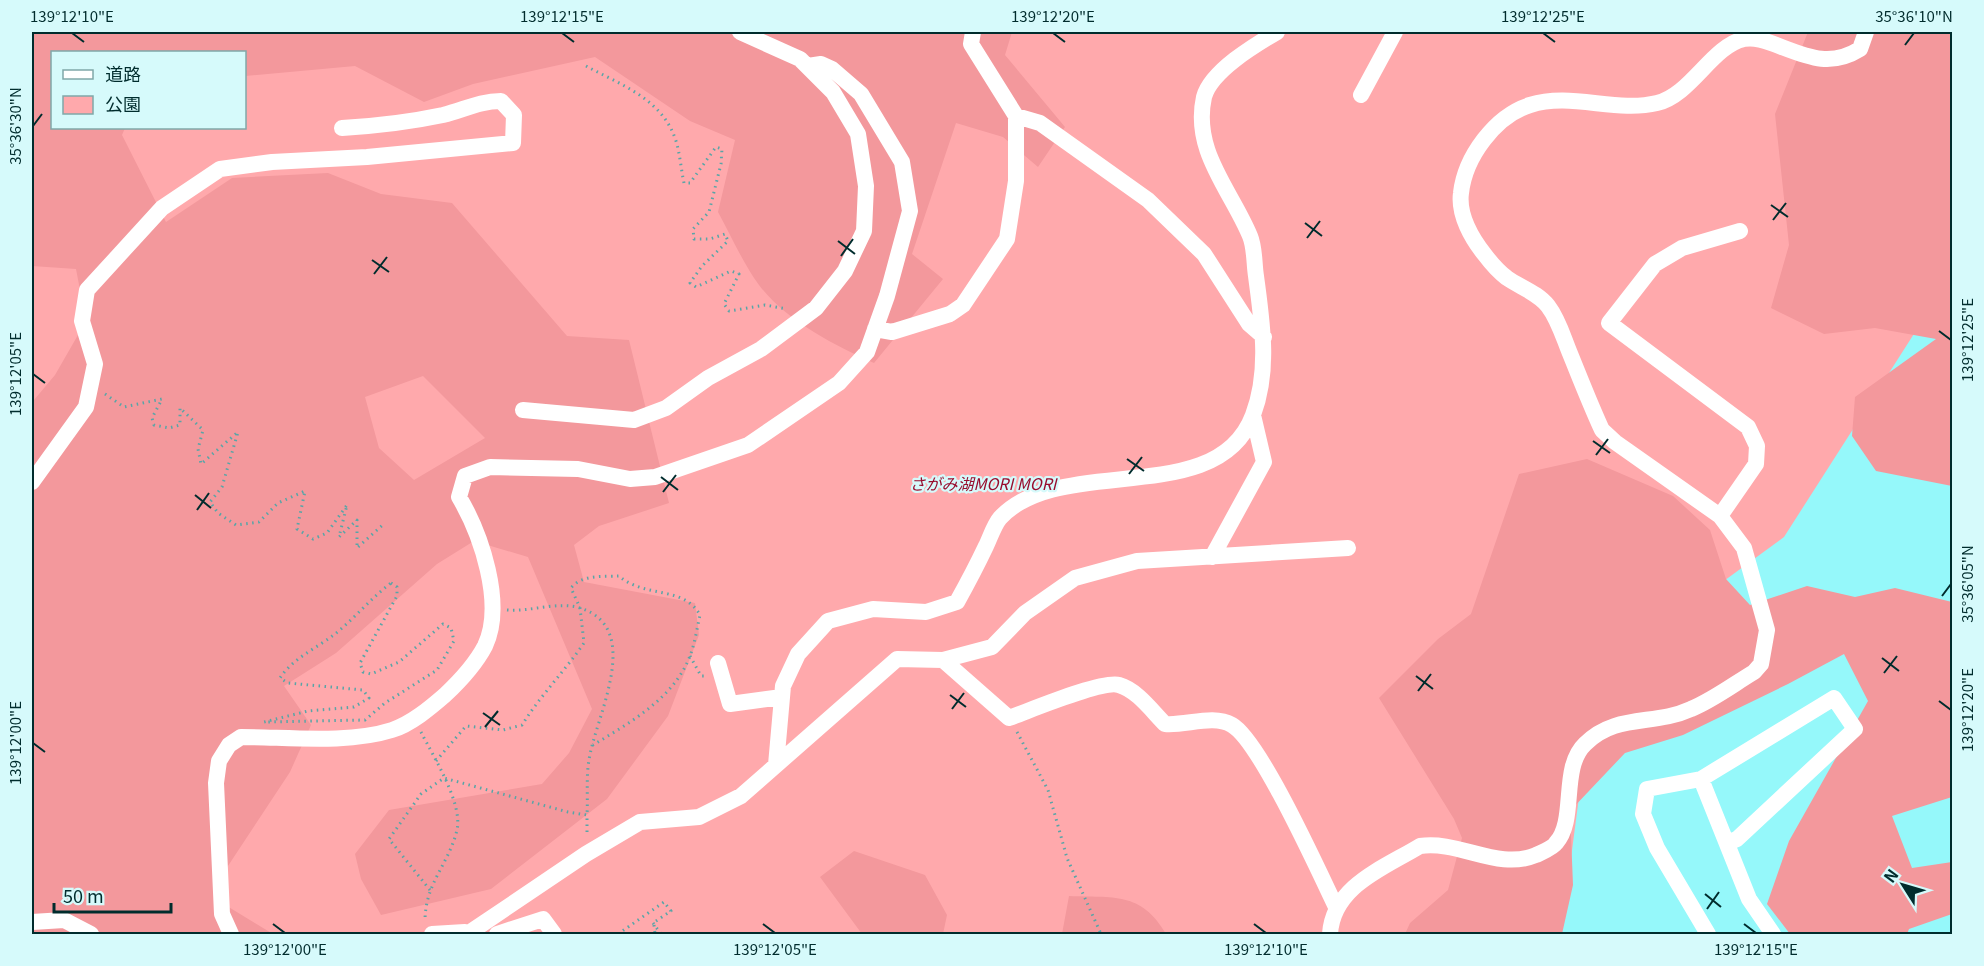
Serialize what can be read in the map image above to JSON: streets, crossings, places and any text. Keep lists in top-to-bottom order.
{
  "parks": ["さがみ湖MORI MORI"],
  "legend": ["道路", "公園"],
  "scale_bar": "50 m",
  "north": "top left",
  "coordinates": [
    "139°12'10\"E",
    "139°12'15\"E",
    "139°12'20\"E",
    "139°12'25\"E",
    "35°36'10\"N",
    "35°36'30\"N",
    "139°12'05\"E",
    "35°36'05\"N",
    "139°12'00\"E"
  ]
}
